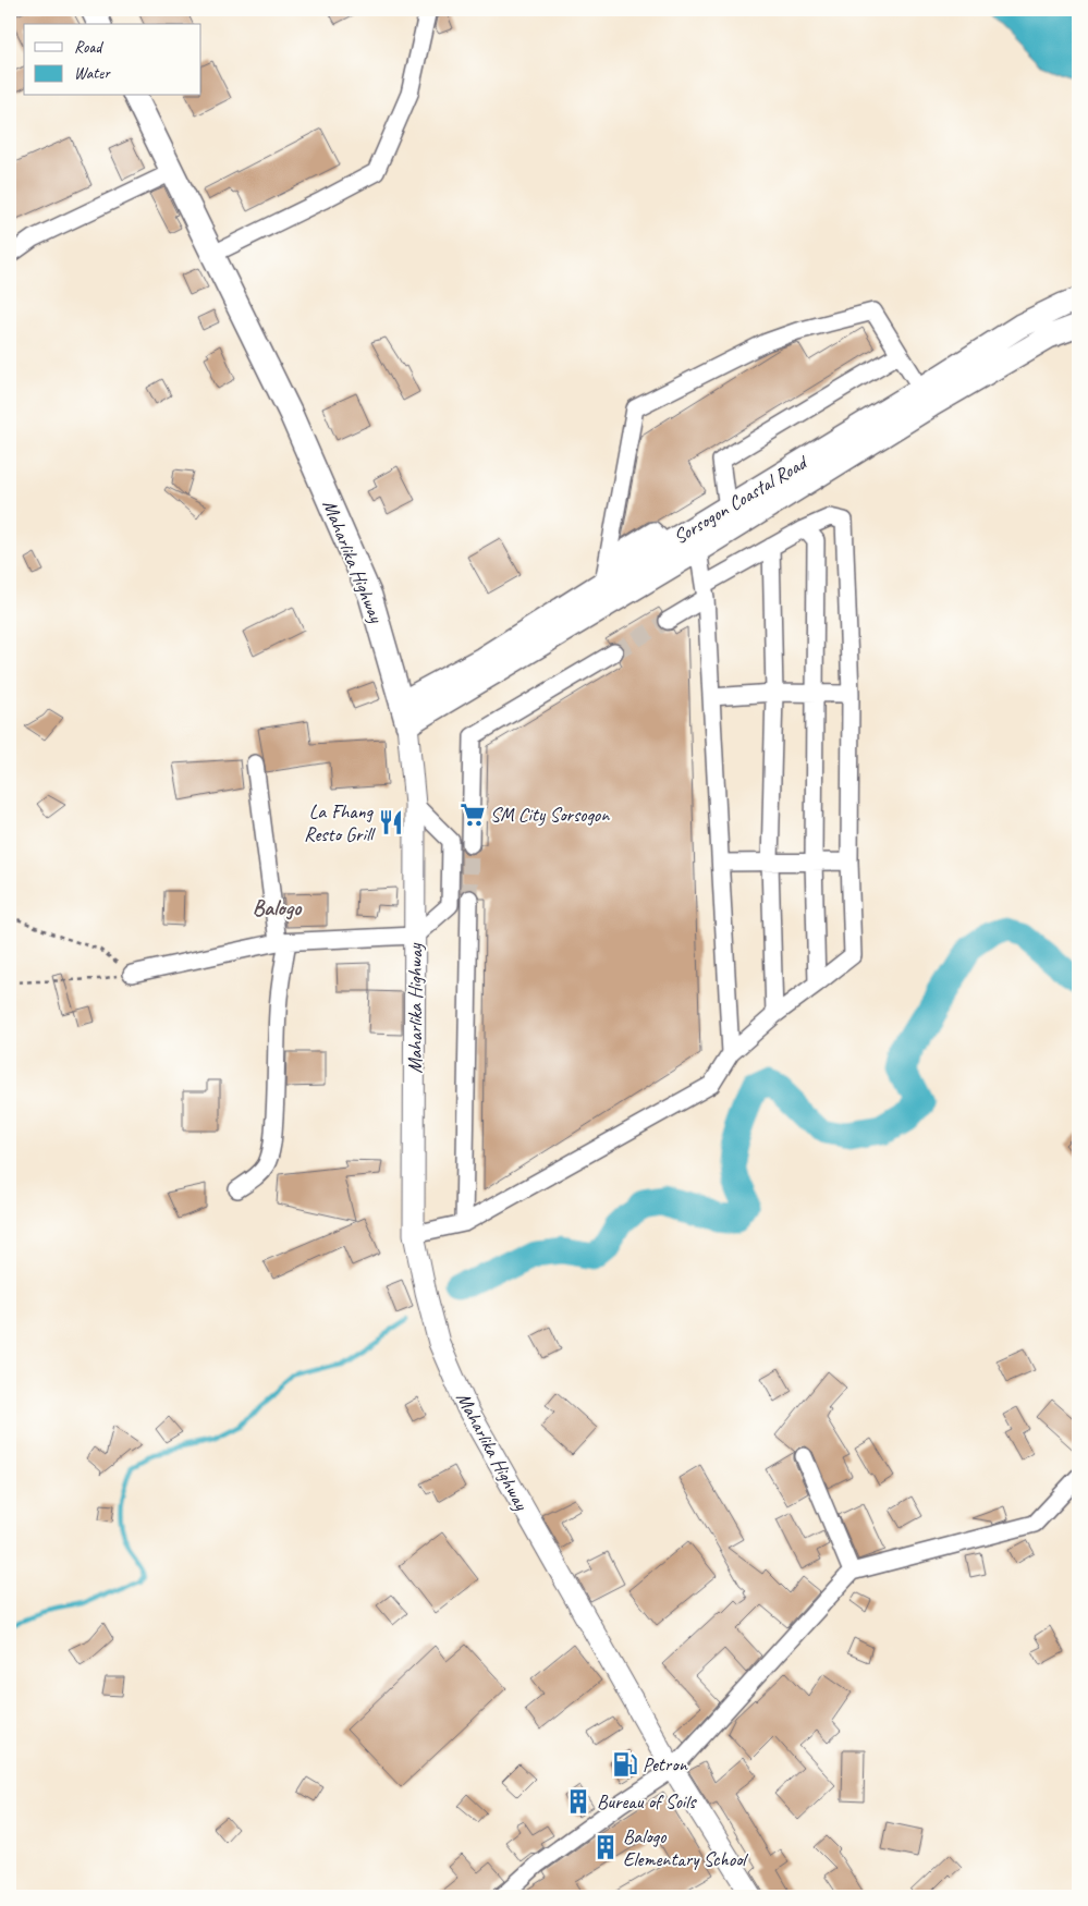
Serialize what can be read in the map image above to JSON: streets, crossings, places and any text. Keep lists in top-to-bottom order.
{
  "streets": {
    "highway": ["Sorsogon Coastal Road", "Maharlika Highway"]
  },
  "crossings": [
    ["Sorsogon Coastal Road", "Maharlika Highway"]
  ],
  "districts": ["Balogo"],
  "places": {
    "supermarket": ["SM City Sorsogon"],
    "restaurant": ["La Fhang Resto Grill"],
    "fuel station": ["Petron"],
    "building": ["Bureau of Soils", "Balogo Elementary School"]
  },
  "legend": ["Road", "Water"]
}
